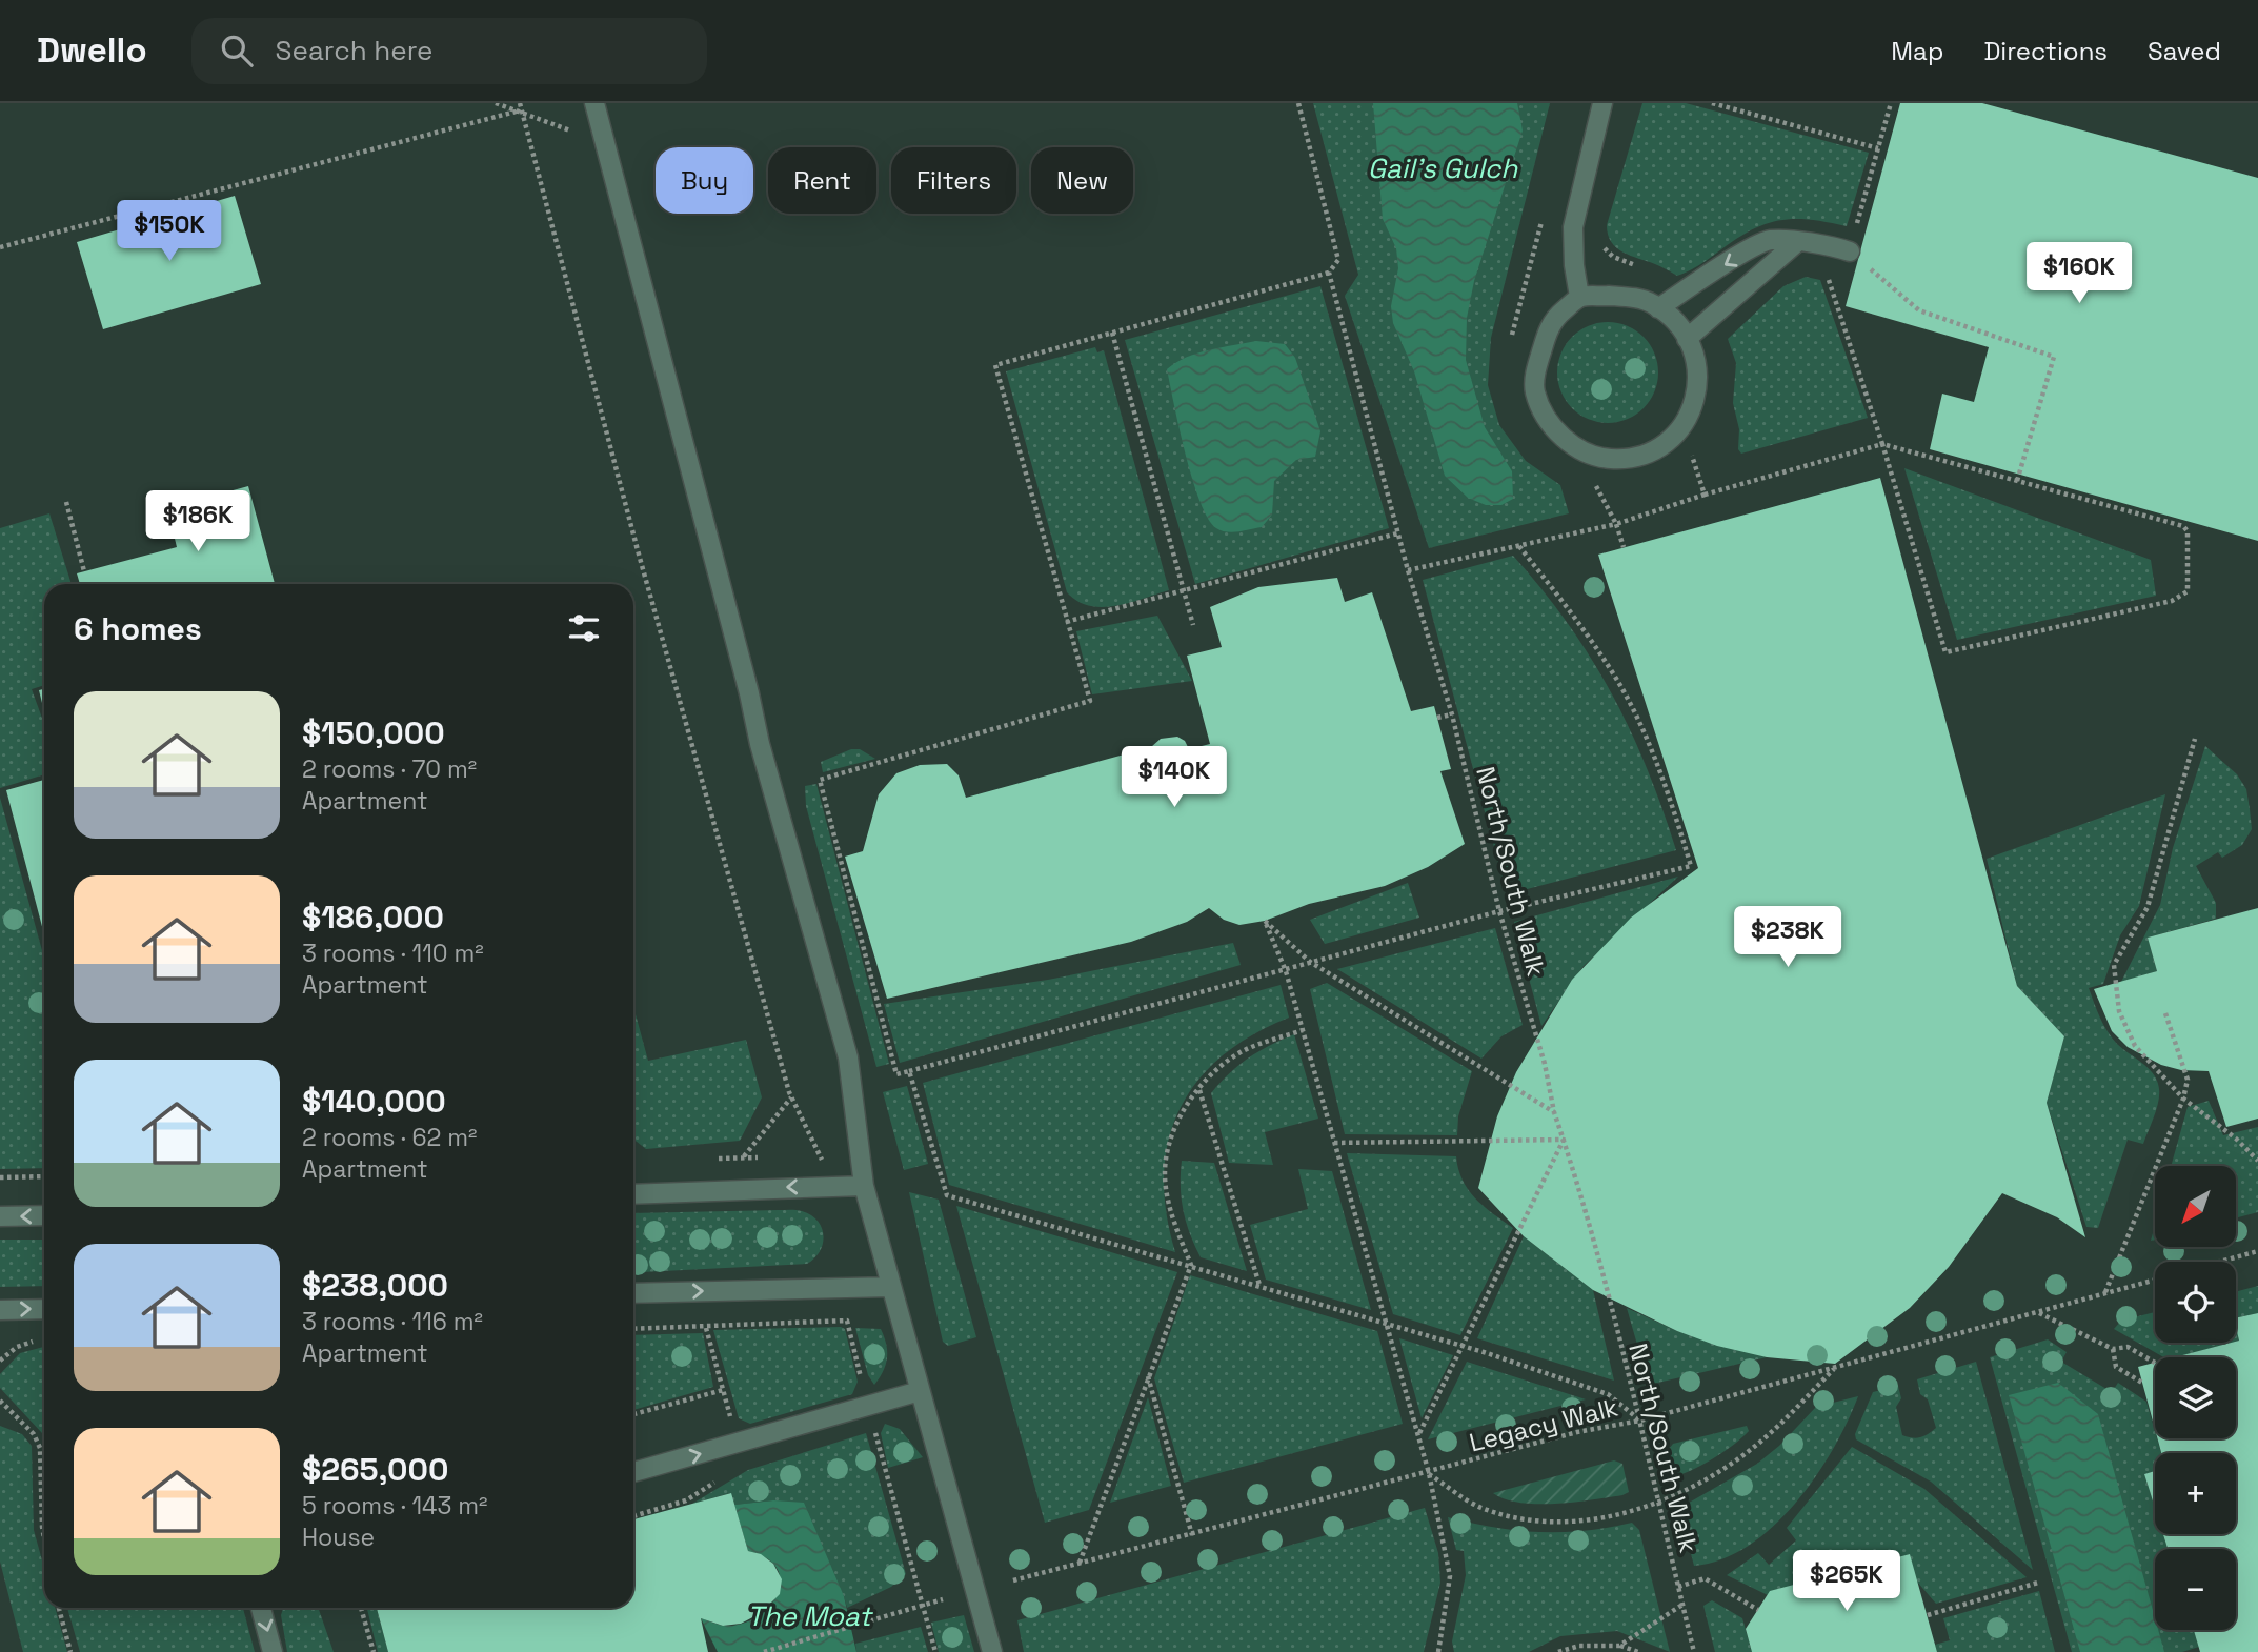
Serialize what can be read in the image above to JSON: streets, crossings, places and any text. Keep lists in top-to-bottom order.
{
  "streets": {
    "path": ["North/South Walk", "Legacy Walk"]
  },
  "crossings": [
    ["North/South Walk", "Legacy Walk"]
  ],
  "water": ["Gail's Gulch", "The Moat"],
  "north": "bottom left",
  "page": {
    "header": "Dwello",
    "search": "Search here",
    "nav": ["Map", "Directions", "Saved"],
    "chip": [
      "Buy",
      "Rent",
      "Filters",
      "New"
    ],
    "price": [
      "$150K",
      "$160K",
      "$186K",
      "$140K",
      "$238K",
      "$265K"
    ],
    "heading": "6 homes",
    "list": [
      {
        "name": "$150,000",
        "note": "2 rooms · 70 m² · Apartment"
      },
      {
        "name": "$186,000",
        "note": "3 rooms · 110 m² · Apartment"
      },
      {
        "name": "$140,000",
        "note": "2 rooms · 62 m² · Apartment"
      },
      {
        "name": "$238,000",
        "note": "3 rooms · 116 m² · Apartment"
      },
      {
        "name": "$265,000",
        "note": "5 rooms · 143 m² · House"
      }
    ],
    "map_buttons": ["+", "−"]
  }
}
